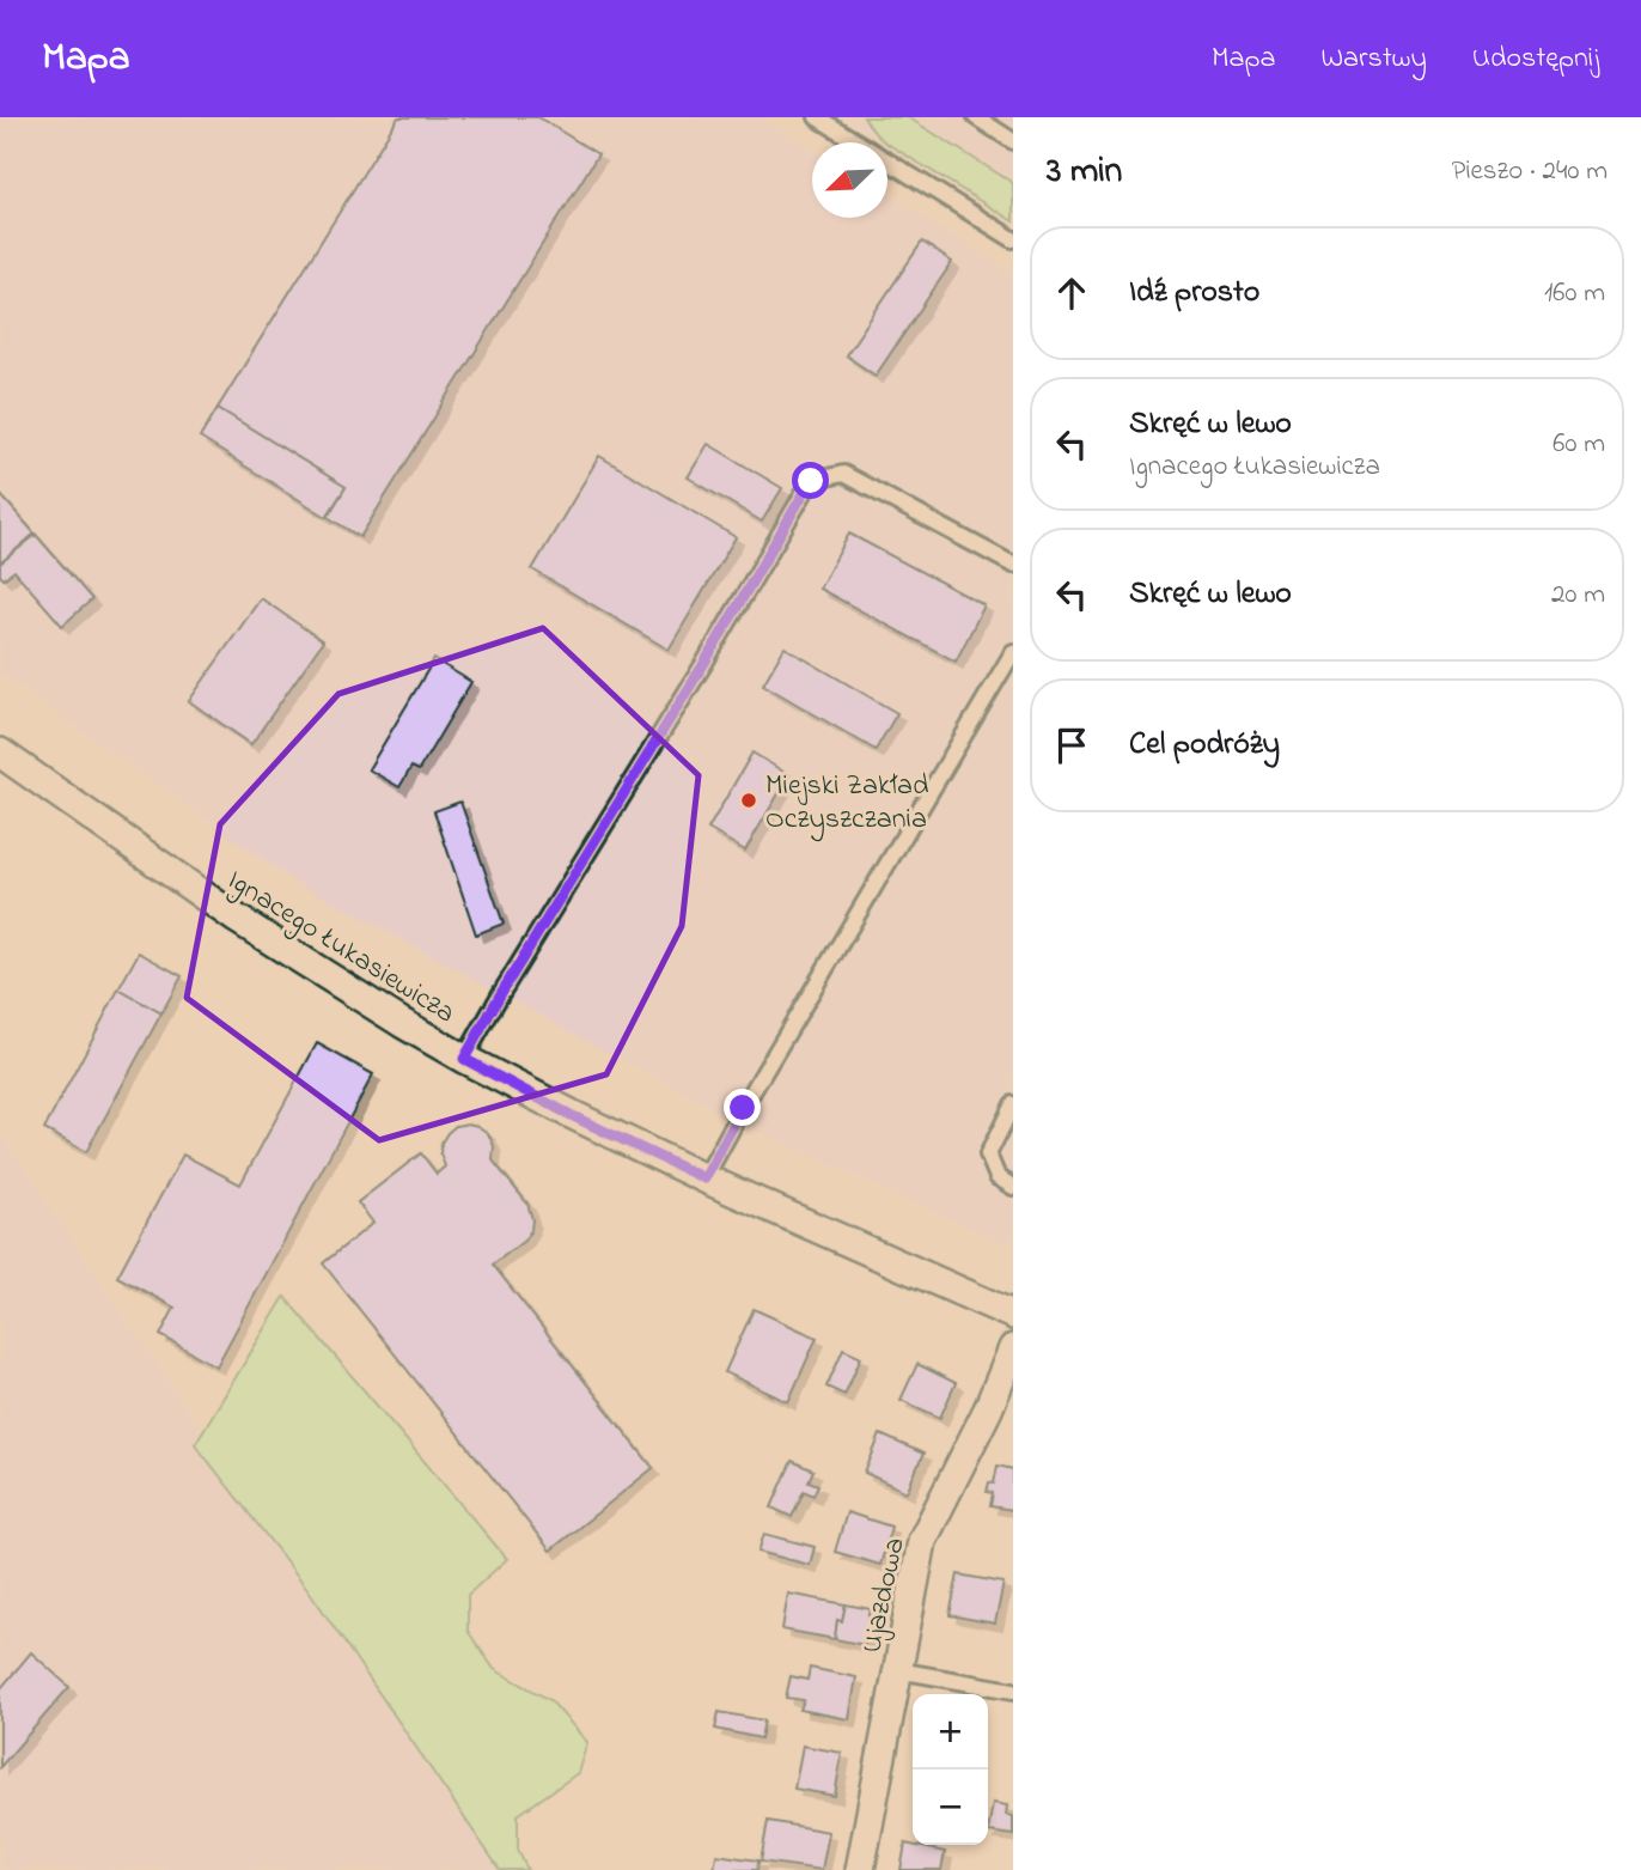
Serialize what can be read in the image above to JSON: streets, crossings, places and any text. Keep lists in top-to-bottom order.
{
  "streets": {
    "street": ["Ignacego Łukasiewicza", "Ujazdowa"]
  },
  "places": ["Miejski Zakład Oczyszczania"],
  "north": "bottom left",
  "page": {
    "header": "Mapa",
    "nav": ["Mapa", "Warstwy", "Udostępnij"],
    "heading": ["3 min", "Pieszo · 240 m"],
    "list": [
      ["Idź prosto", "160 m"],
      ["Skręć w lewo", "Ignacego Łukasiewicza", "60 m"],
      ["Skręć w lewo", "20 m"],
      "Cel podróży"
    ],
    "map_buttons": ["+", "−"]
  }
}
